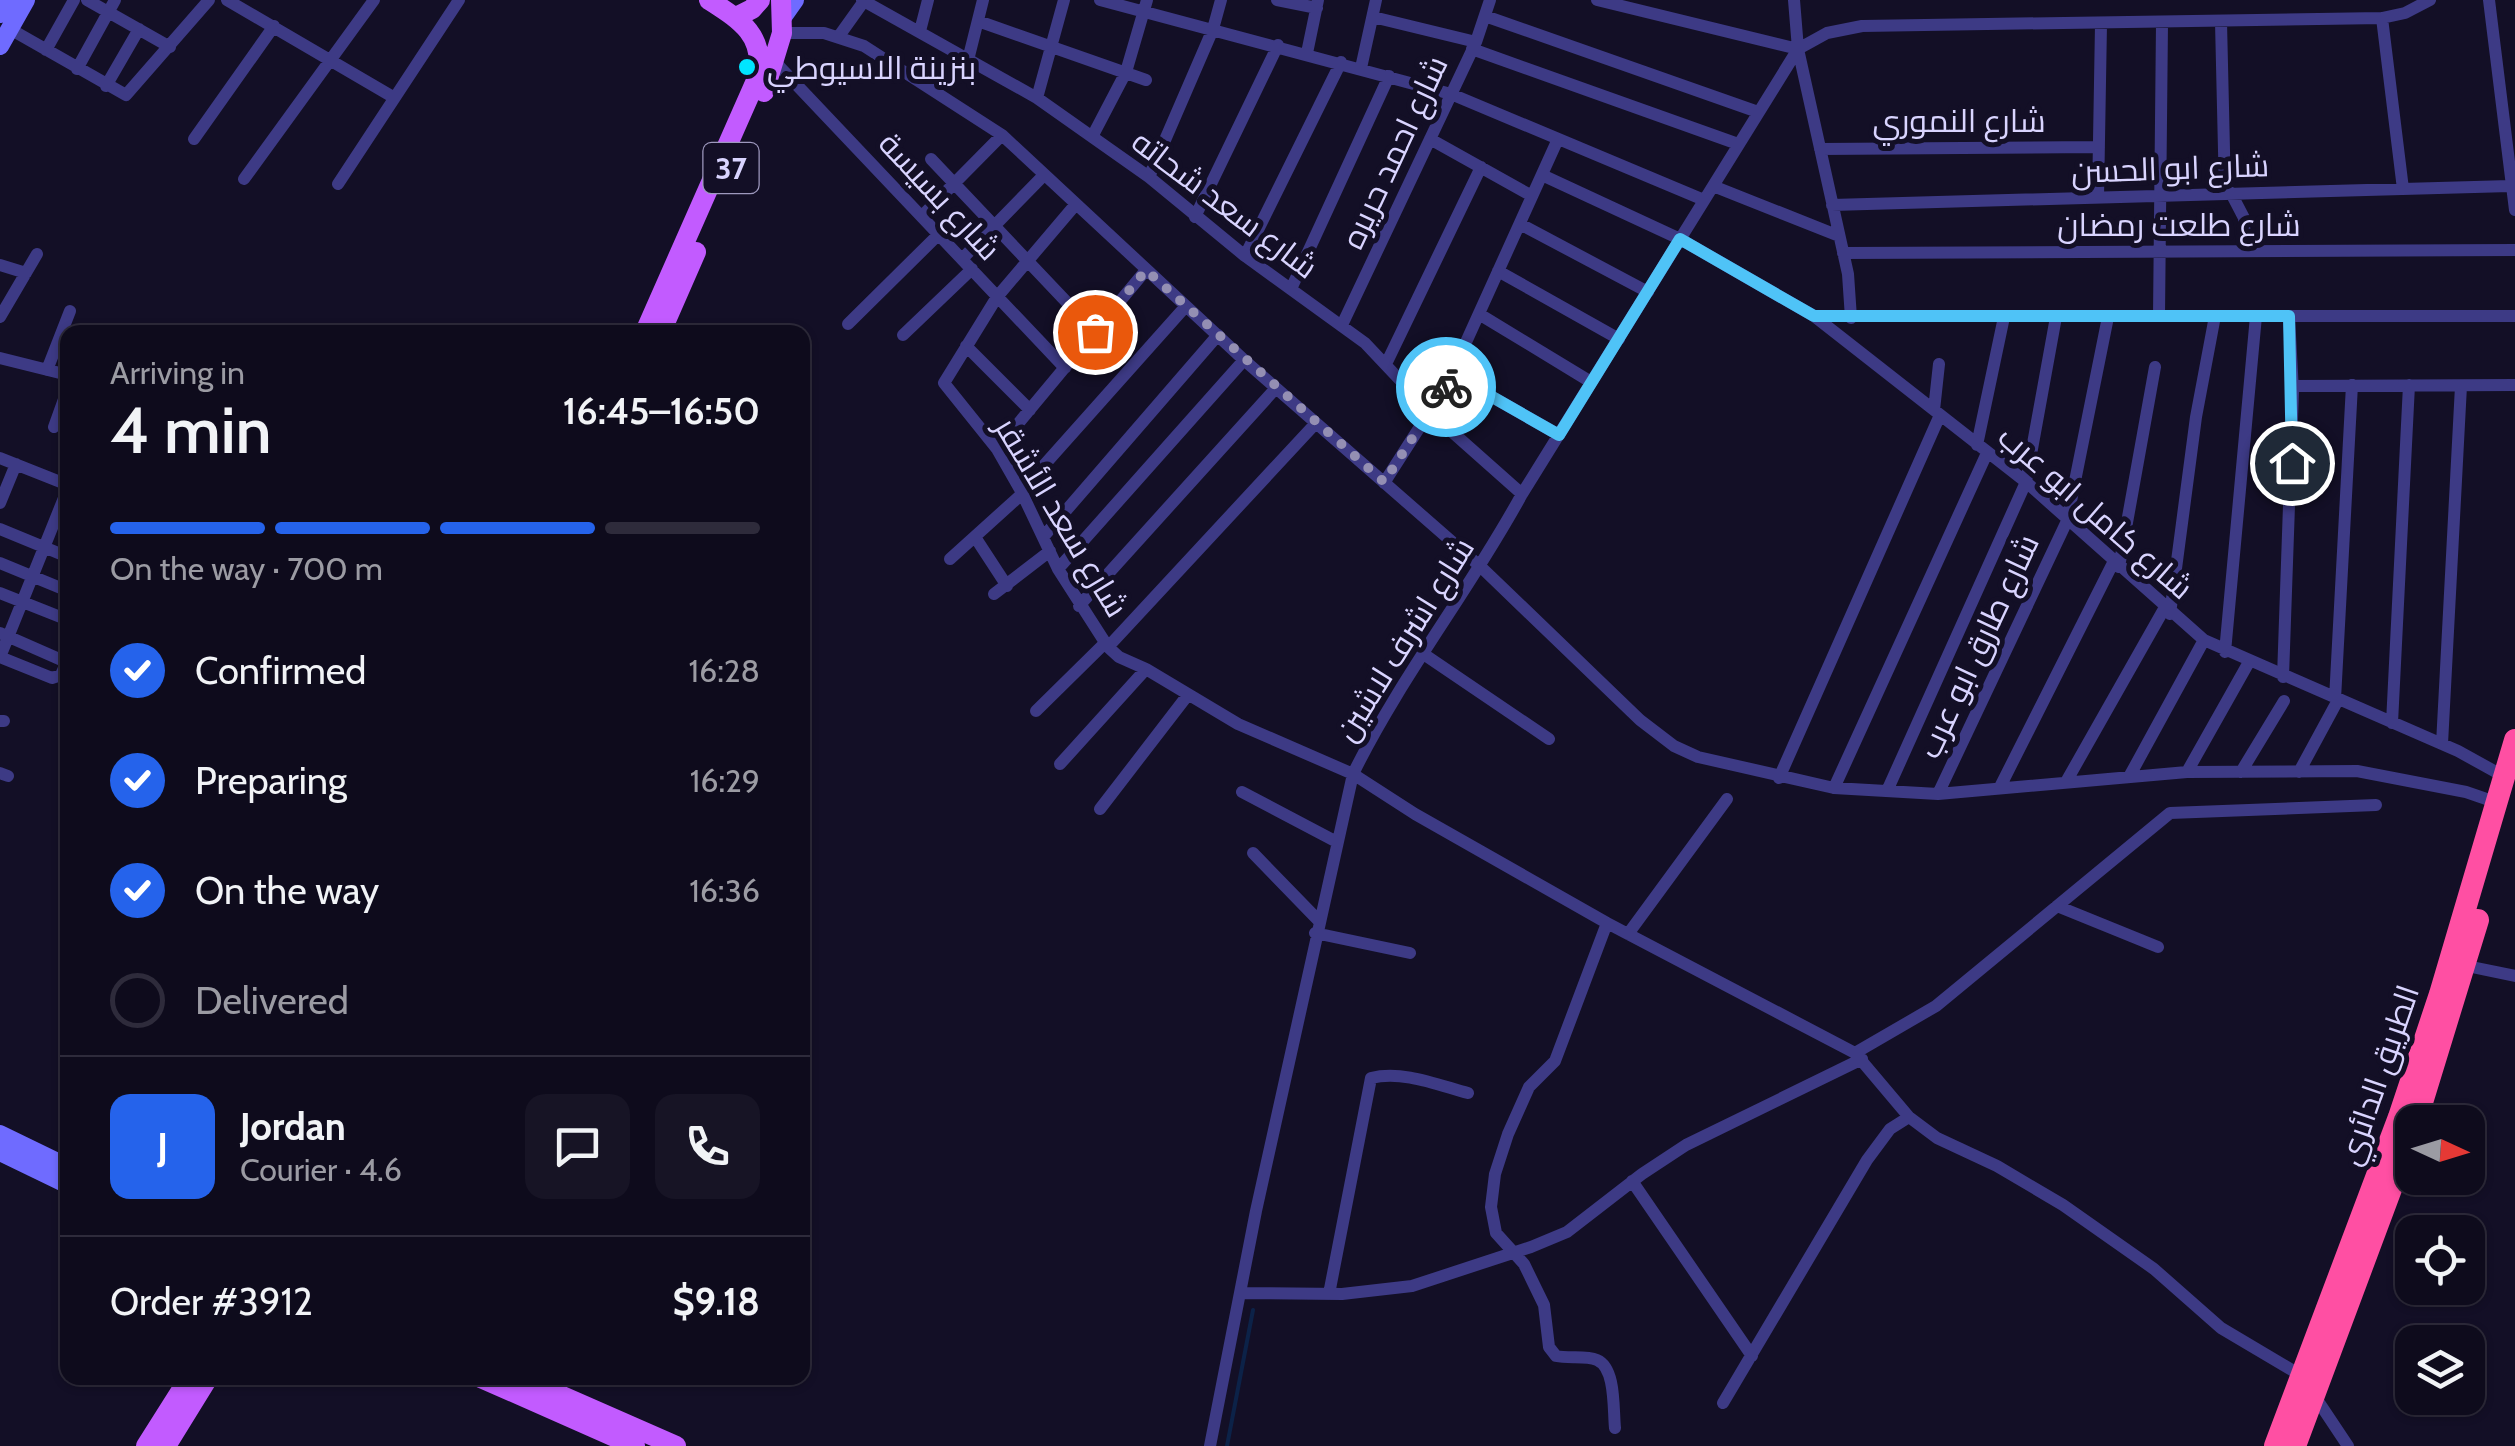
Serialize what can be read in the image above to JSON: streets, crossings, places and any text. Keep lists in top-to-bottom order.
{
  "streets": {
    "highway": ["الطريق الدائري"],
    "main road": ["37"],
    "street": [
      "شارع النموري",
      "شارع احمد حريره",
      "شارع ابو الحسن",
      "شارع بسيسة",
      "شارع سعد شحاته",
      "شارع طلعت رمضان",
      "شارع كامل ابو عرب",
      "شارع سعد الأشقر",
      "شارع اشرف لاشين",
      "شارع طارق ابو عرب"
    ]
  },
  "crossings": [
    ["شارع احمد حريره", "شارع سعد شحاته"],
    ["37", "شارع بسيسة"],
    ["شارع سعد شحاته", "شارع اشرف لاشين"],
    ["شارع كامل ابو عرب", "شارع اشرف لاشين"],
    ["شارع كامل ابو عرب", "شارع طارق ابو عرب"],
    ["شارع كامل ابو عرب", "الطريق الدائري"],
    ["شارع سعد الأشقر", "شارع اشرف لاشين"]
  ],
  "places": ["بنزينة الاسيوطي"],
  "north": "right",
  "page": {
    "heading": ["4 min", "Arriving in", "16:45–16:50"],
    "panel": [
      "Jordan",
      "Courier · 4.6",
      "Order #3912",
      "$9.18"
    ],
    "bar": "On the way · 700 m",
    "list": [
      ["Confirmed", "16:28"],
      ["Preparing", "16:29"],
      ["On the way", "16:36"],
      "Delivered"
    ],
    "round": "J"
  }
}
